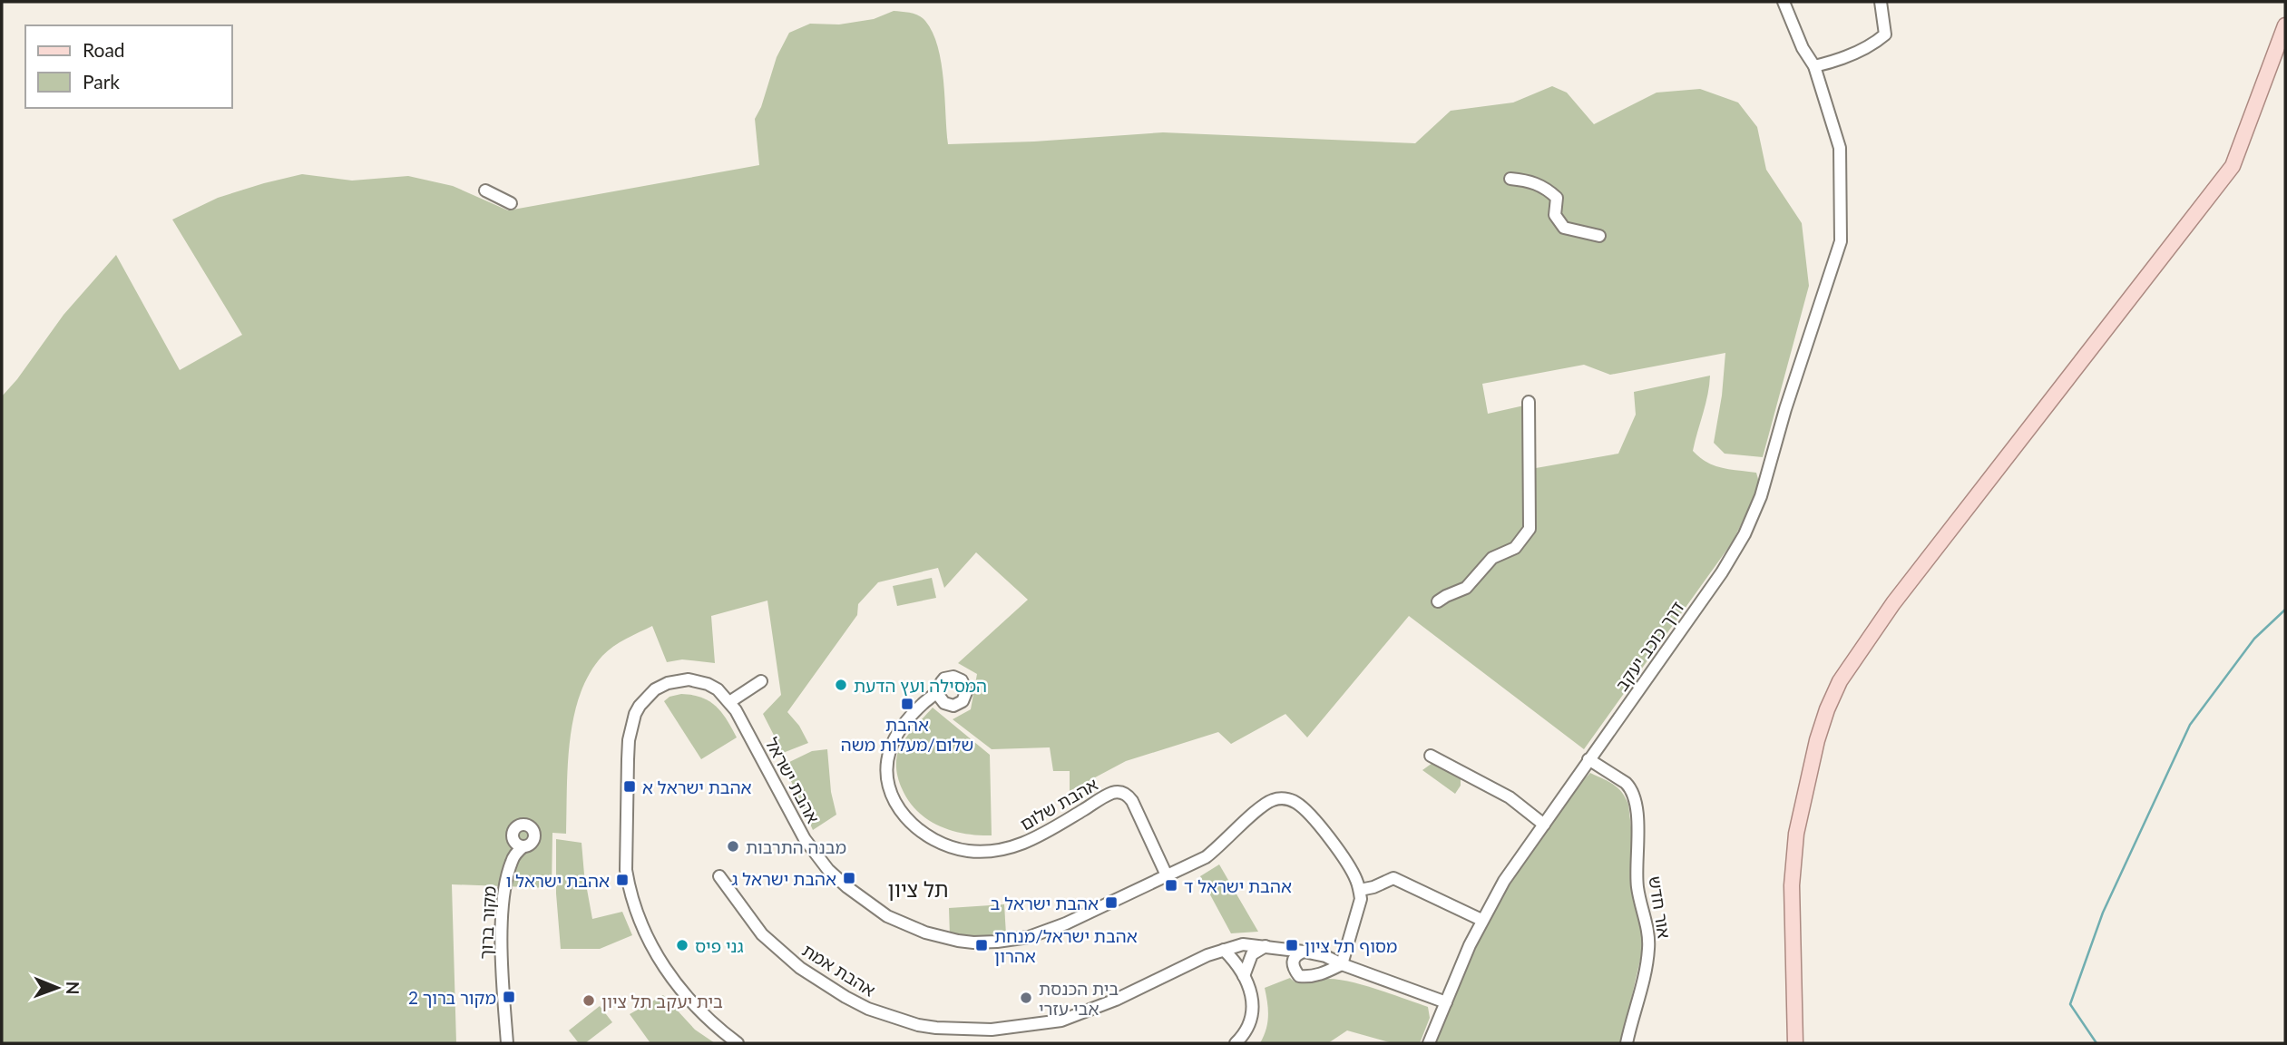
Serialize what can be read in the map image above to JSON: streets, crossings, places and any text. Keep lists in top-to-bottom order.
{
  "streets": {
    "street": [
      "דרך כוכב יעקב",
      "אהבת ישראל",
      "אהבת שלום",
      "אור חדש",
      "מקור ברוך",
      "אהבת אמת"
    ]
  },
  "crossings": [
    ["דרך כוכב יעקב", "אור חדש"],
    ["דרך כוכב יעקב", "אהבת אמת"],
    ["אהבת ישראל", "אהבת שלום"]
  ],
  "districts": ["תל ציון"],
  "places": {
    "other": [
      "המסילה ועץ הדעת",
      "מבנה התרבות",
      "גני פיס",
      "בית הכנסת אבי עזרי",
      "בית יעקב תל ציון"
    ],
    "transit": [
      "אהבת שלום/מעלות משה",
      "אהבת ישראל א",
      "אהבת ישראל ג",
      "אהבת ישראל ו",
      "אהבת ישראל ד",
      "אהבת ישראל ב",
      "אהבת ישראל/מנחת אהרון",
      "מסוף תל ציון",
      "מקור ברוך 2"
    ]
  },
  "legend": ["Road", "Park"],
  "north": "right"
}
